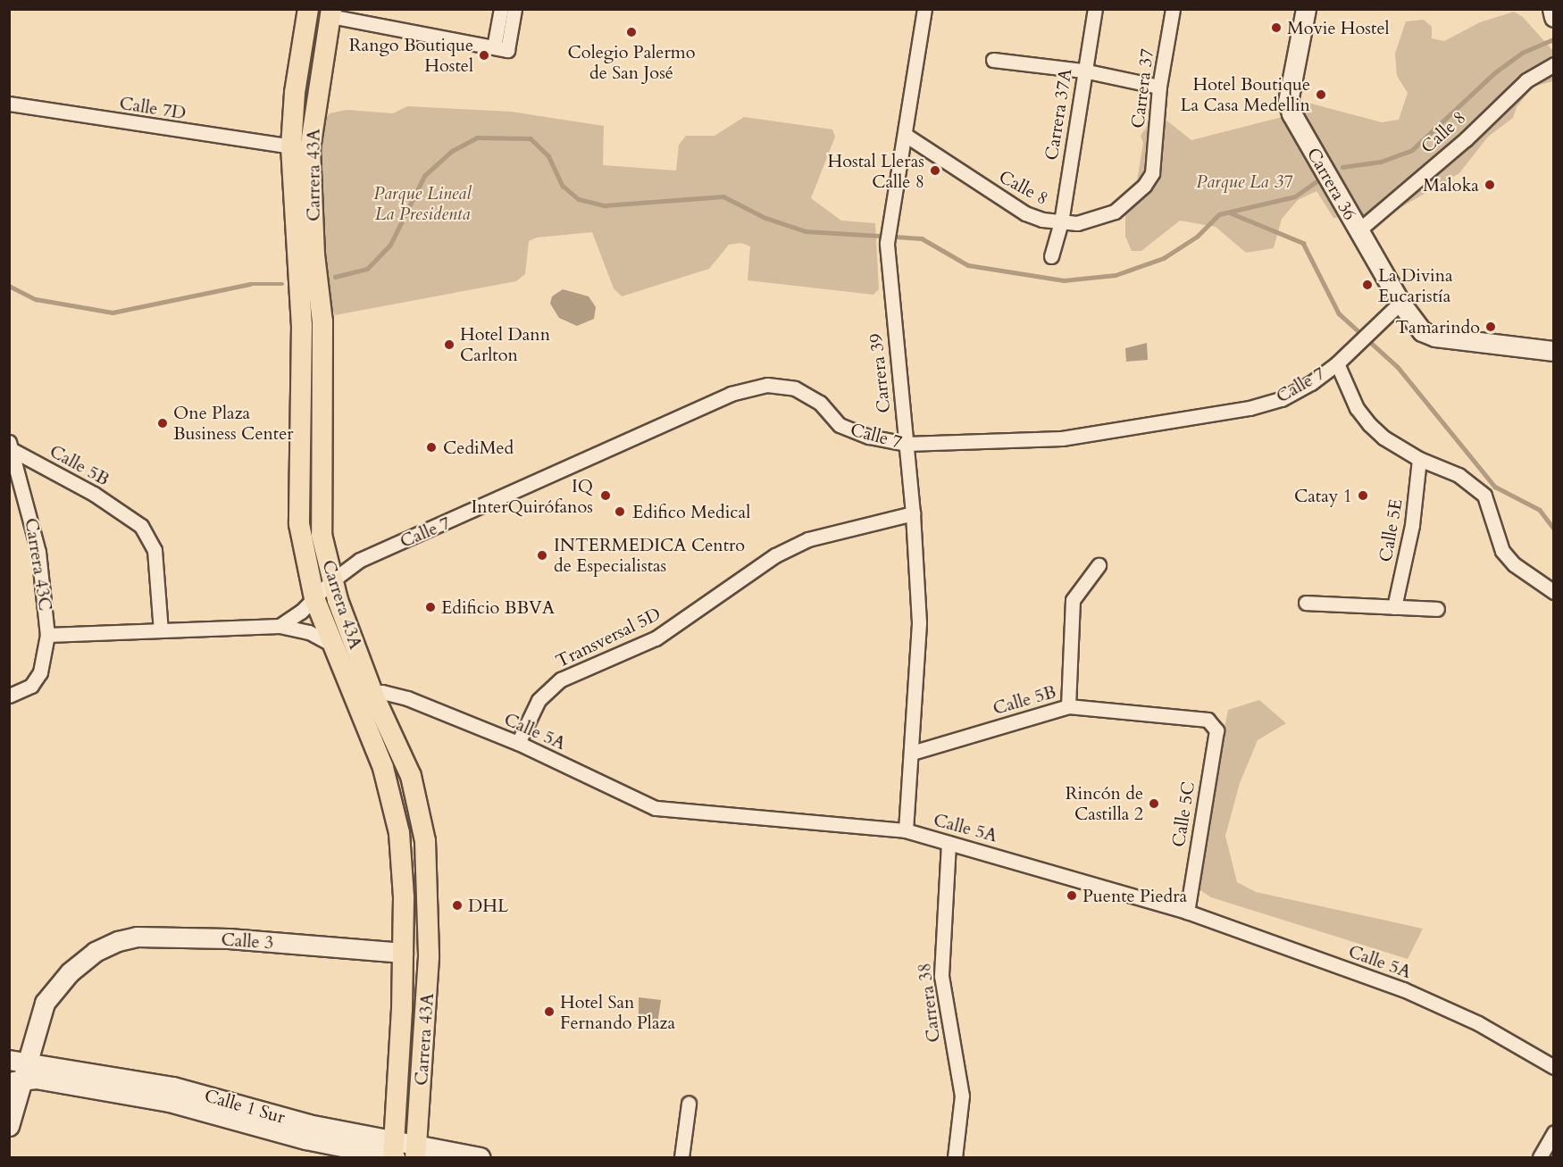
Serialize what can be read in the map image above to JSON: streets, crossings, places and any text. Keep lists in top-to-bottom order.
{
  "streets": {
    "main road": ["Carrera 43A"],
    "street": [
      "Carrera 37",
      "Calle 7D",
      "Carrera 37A",
      "Calle 8",
      "Carrera 36",
      "Carrera 39",
      "Calle 7",
      "Calle 5B",
      "Calle 5E",
      "Carrera 43C",
      "Transversal 5D",
      "Calle 5A",
      "Calle 5C",
      "Calle 3",
      "Carrera 38",
      "Calle 1 Sur"
    ]
  },
  "crossings": [
    ["Carrera 37", "Calle 8"],
    ["Calle 7D", "Carrera 43A"],
    ["Carrera 37A", "Calle 8"],
    ["Calle 8", "Carrera 36"],
    ["Calle 8", "Carrera 39"],
    ["Carrera 43A", "Calle 7"],
    ["Carrera 43A", "Calle 5A"],
    ["Carrera 43A", "Calle 3"],
    ["Carrera 43A", "Calle 1 Sur"],
    ["Carrera 36", "Calle 7"],
    ["Carrera 39", "Calle 7"],
    ["Carrera 39", "Calle 5B"],
    ["Carrera 39", "Transversal 5D"],
    ["Carrera 39", "Calle 5A"],
    ["Calle 5B", "Carrera 43C"],
    ["Calle 5B", "Calle 5C"],
    ["Transversal 5D", "Calle 5A"],
    ["Calle 5A", "Calle 5C"],
    ["Calle 5A", "Carrera 38"],
    ["Calle 3", "Calle 1 Sur"]
  ],
  "parks": ["Parque La 37", "Parque Lineal La Presidenta"],
  "places": [
    "Movie Hostel",
    "Colegio Palermo de San José",
    "Rango Boutique Hostel",
    "Hotel Boutique La Casa Medellin",
    "Hostal Lleras Calle 8",
    "Maloka",
    "La Divina Eucaristía",
    "Tamarindo",
    "Hotel Dann Carlton",
    "One Plaza Business Center",
    "CediMed",
    "IQ InterQuirófanos",
    "Catay 1",
    "Edifico Medical",
    "INTERMEDICA Centro de Especialistas",
    "Edificio BBVA",
    "Rincón de Castilla 2",
    "Puente Piedra",
    "DHL",
    "Hotel San Fernando Plaza"
  ]
}
